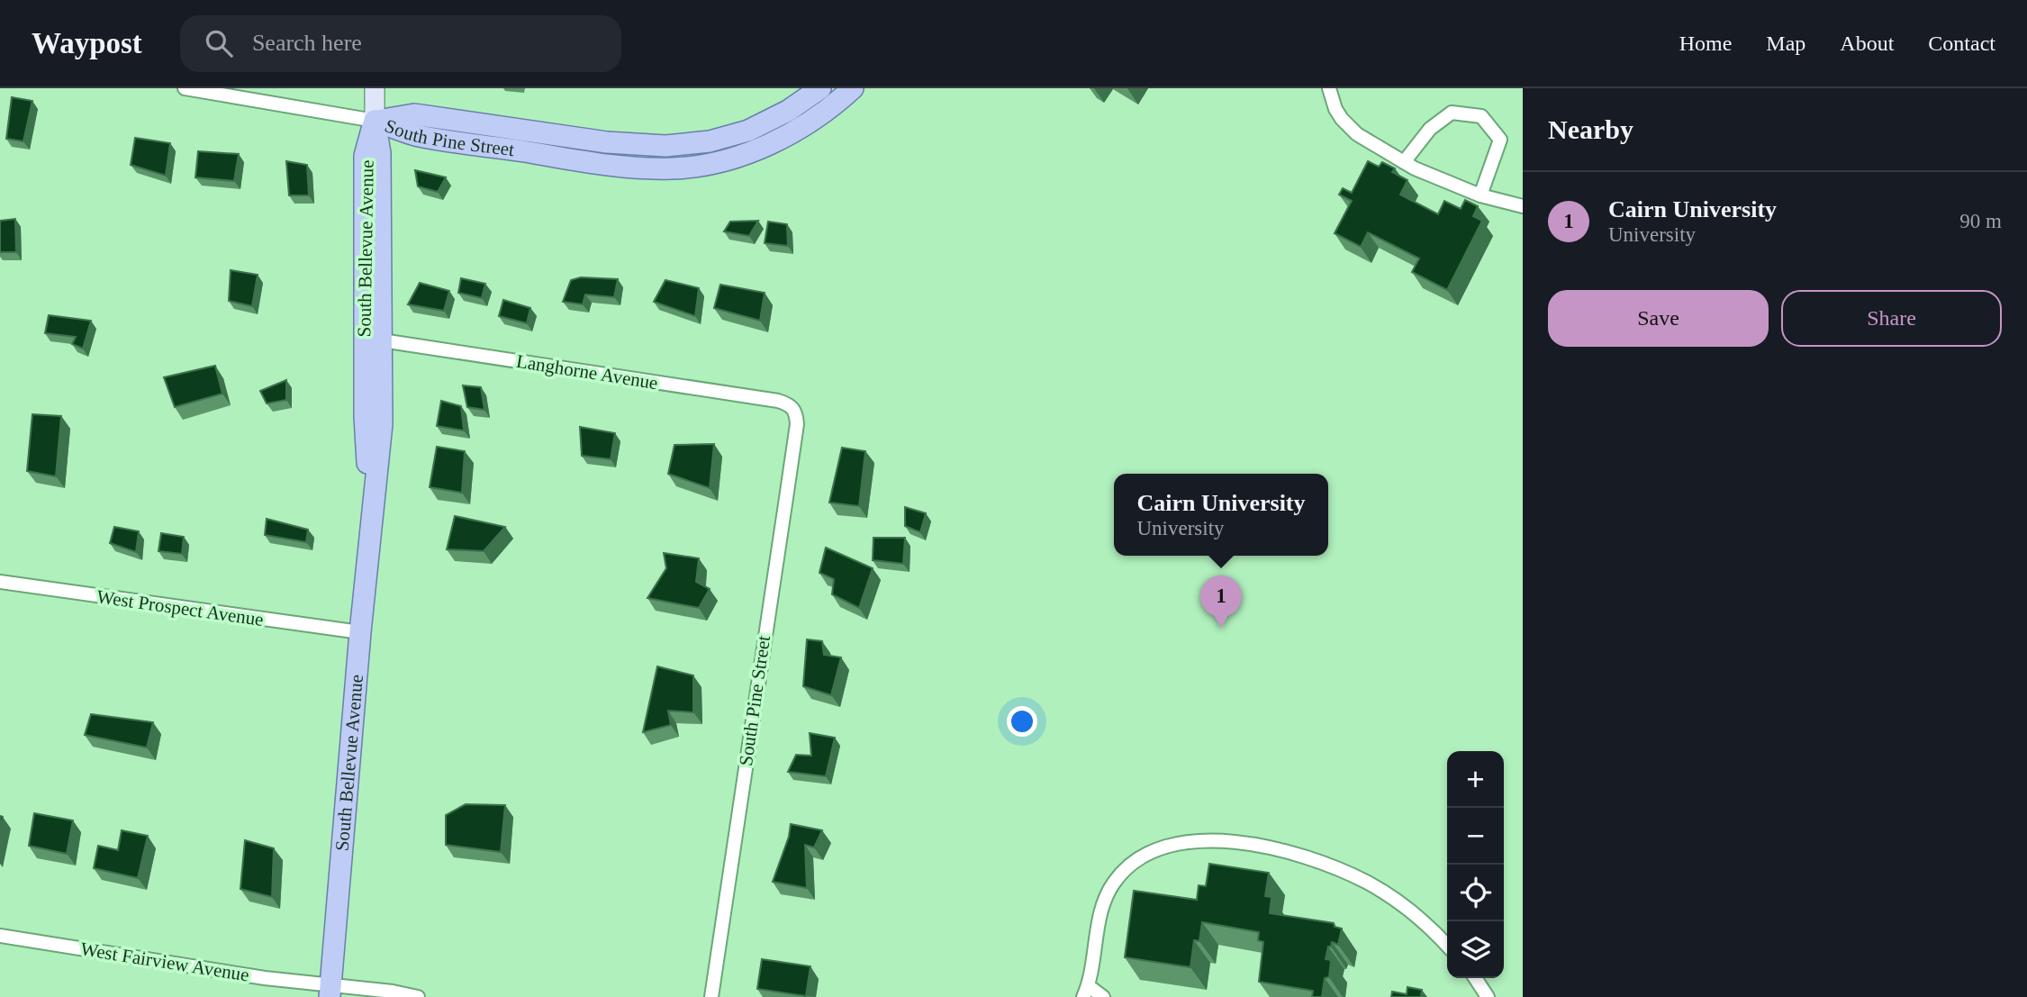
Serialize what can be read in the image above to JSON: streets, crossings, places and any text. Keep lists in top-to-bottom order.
{
  "streets": {
    "main road": ["South Pine Street", "South Bellevue Avenue"],
    "street": ["Langhorne Avenue", "West Prospect Avenue", "West Fairview Avenue"]
  },
  "crossings": [
    ["South Pine Street", "South Bellevue Avenue"],
    ["South Pine Street", "Langhorne Avenue"],
    ["South Bellevue Avenue", "Langhorne Avenue"],
    ["South Bellevue Avenue", "West Prospect Avenue"],
    ["South Bellevue Avenue", "West Fairview Avenue"]
  ],
  "page": {
    "header": "Waypost",
    "search": "Search here",
    "nav": [
      "Home",
      "Map",
      "About",
      "Contact"
    ],
    "heading": "Nearby",
    "list": [
      {
        "mark": "1",
        "name": "Cairn University",
        "note": "University",
        "value": "90 m"
      }
    ],
    "buttons": ["Save", "Share"],
    "popup": ["Cairn University", "University"],
    "pins": "1",
    "map_buttons": ["+", "−"]
  }
}
